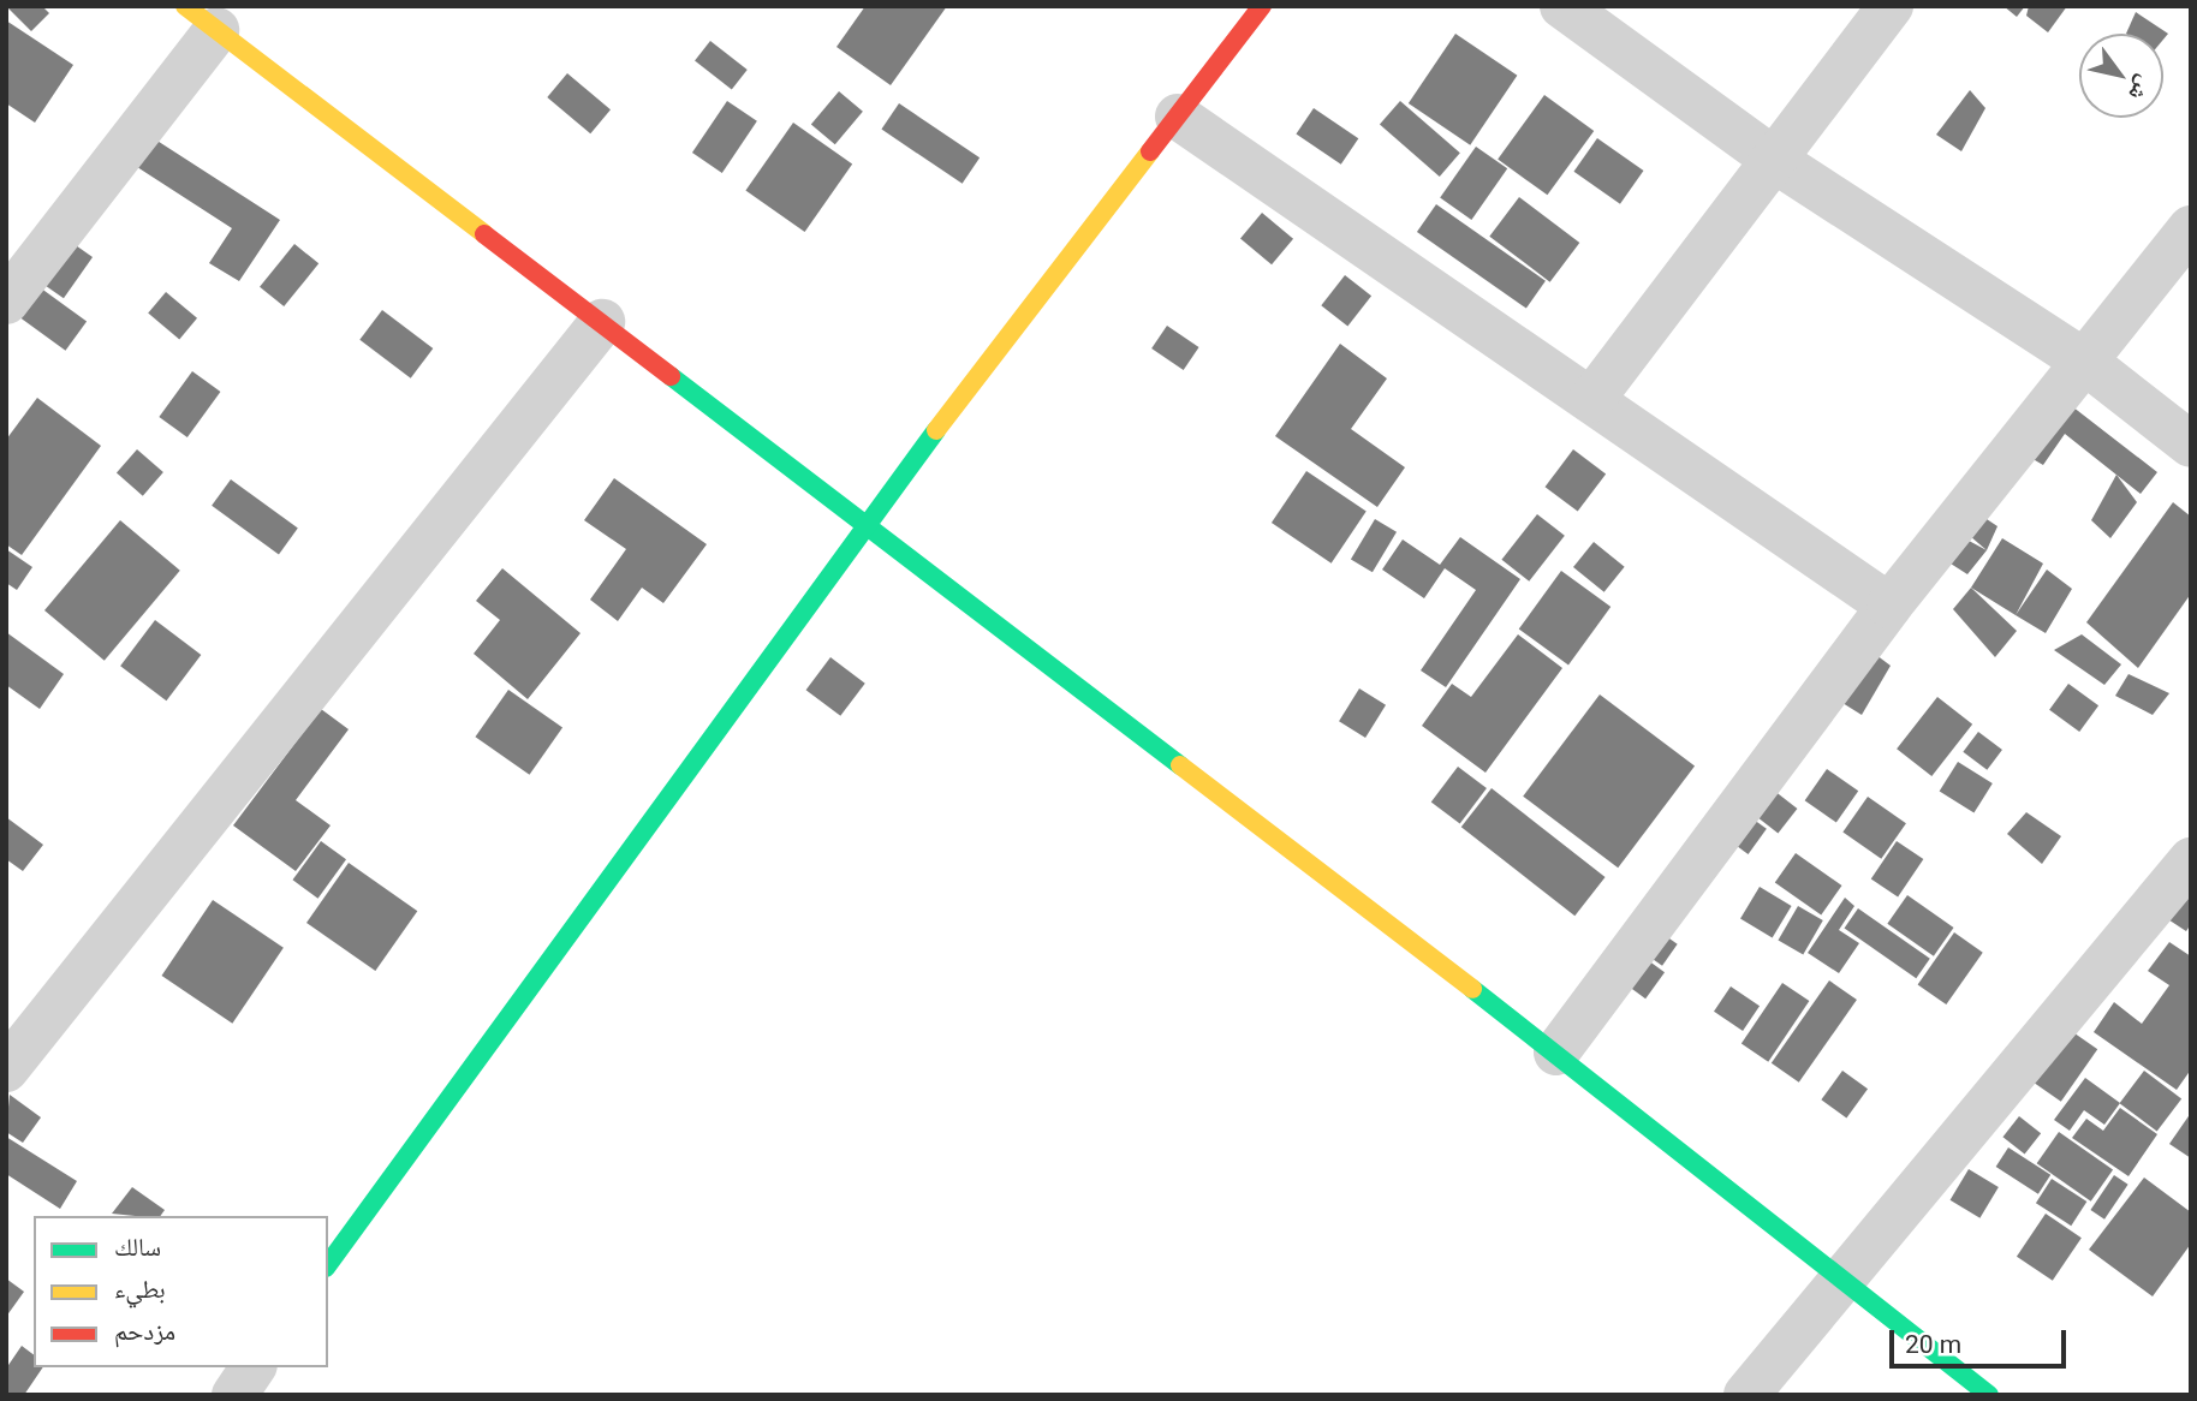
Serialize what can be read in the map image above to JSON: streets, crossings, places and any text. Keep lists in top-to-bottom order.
{
  "legend": ["سالك", "بطيء", "مزدحم"],
  "scale_bar": "20 m",
  "north": "bottom right"
}
